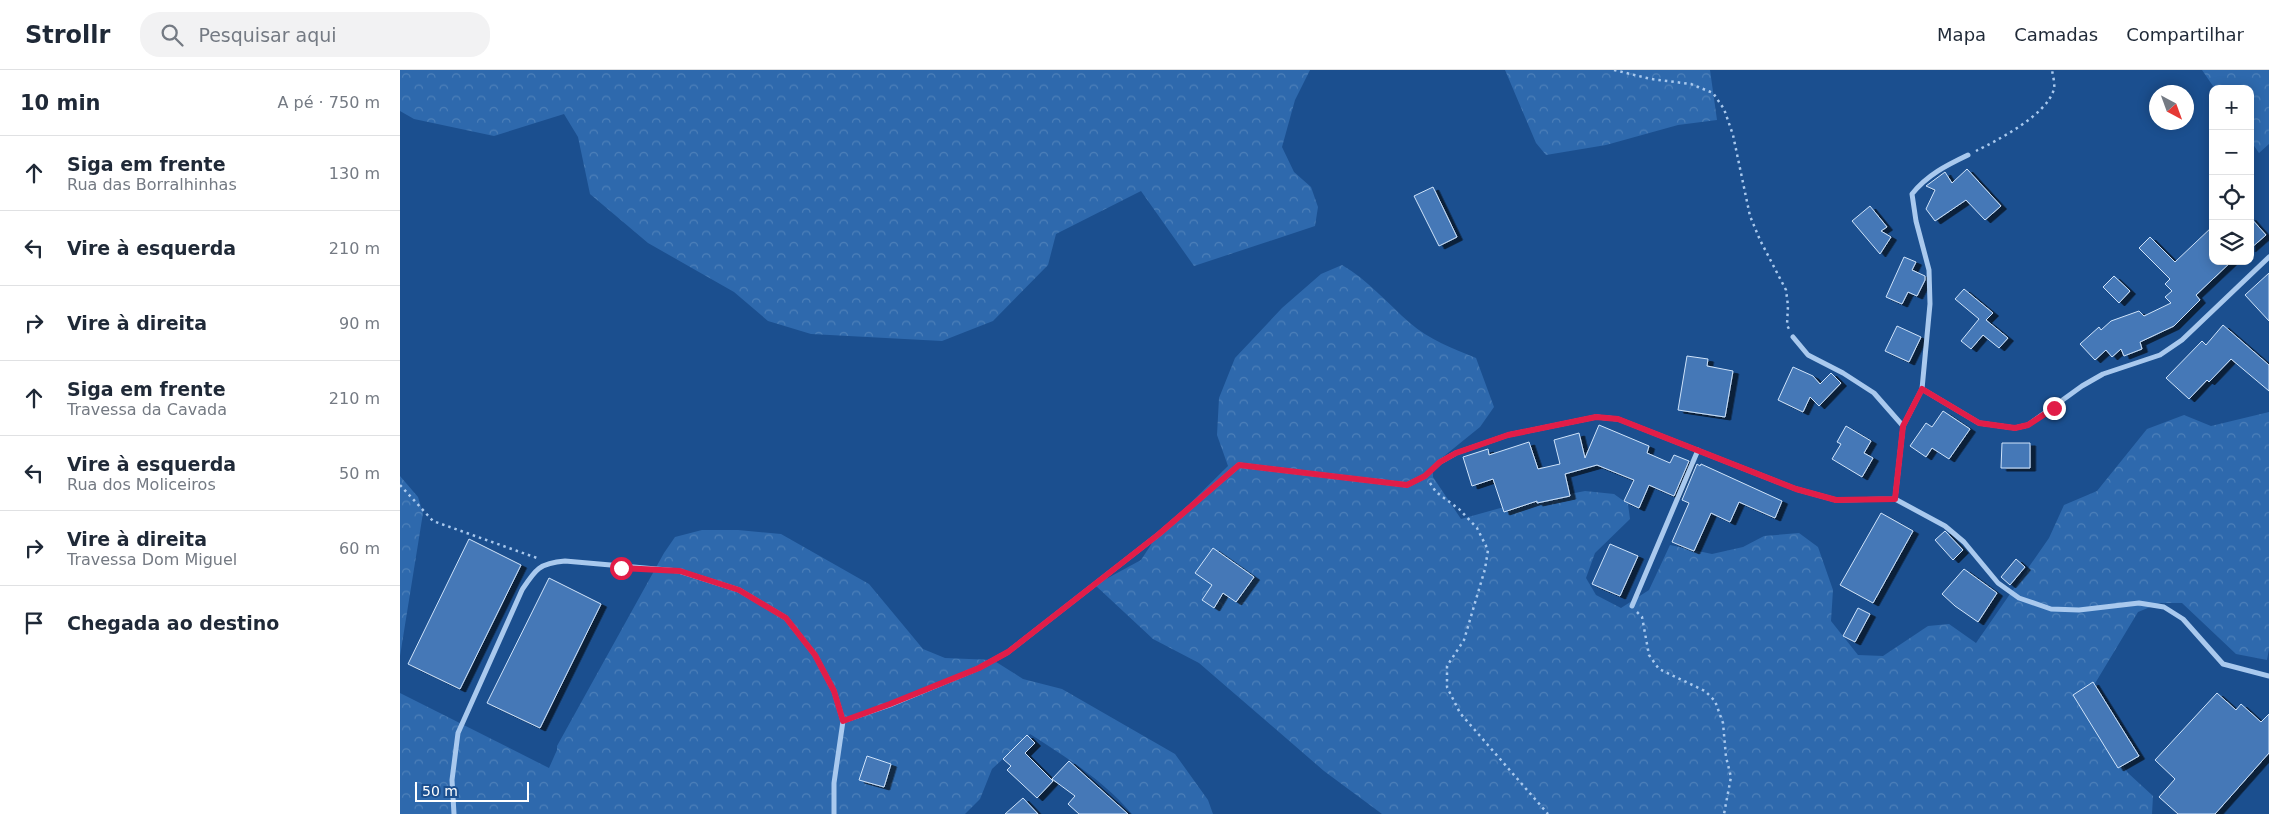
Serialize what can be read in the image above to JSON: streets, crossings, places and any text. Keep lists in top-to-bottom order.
{
  "scale_bar": "50 m",
  "north": "bottom right",
  "page": {
    "header": "Strollr",
    "search": "Pesquisar aqui",
    "nav": ["Mapa", "Camadas", "Compartilhar"],
    "heading": ["10 min", "A pé · 750 m"],
    "map_buttons": ["+", "−"],
    "list": [
      ["Siga em frente", "Rua das Borralhinhas", "130 m"],
      ["Vire à esquerda", "210 m"],
      ["Vire à direita", "90 m"],
      ["Siga em frente", "Travessa da Cavada", "210 m"],
      ["Vire à esquerda", "Rua dos Moliceiros", "50 m"],
      ["Vire à direita", "Travessa Dom Miguel", "60 m"],
      "Chegada ao destino"
    ],
    "scale": "50 m"
  }
}
